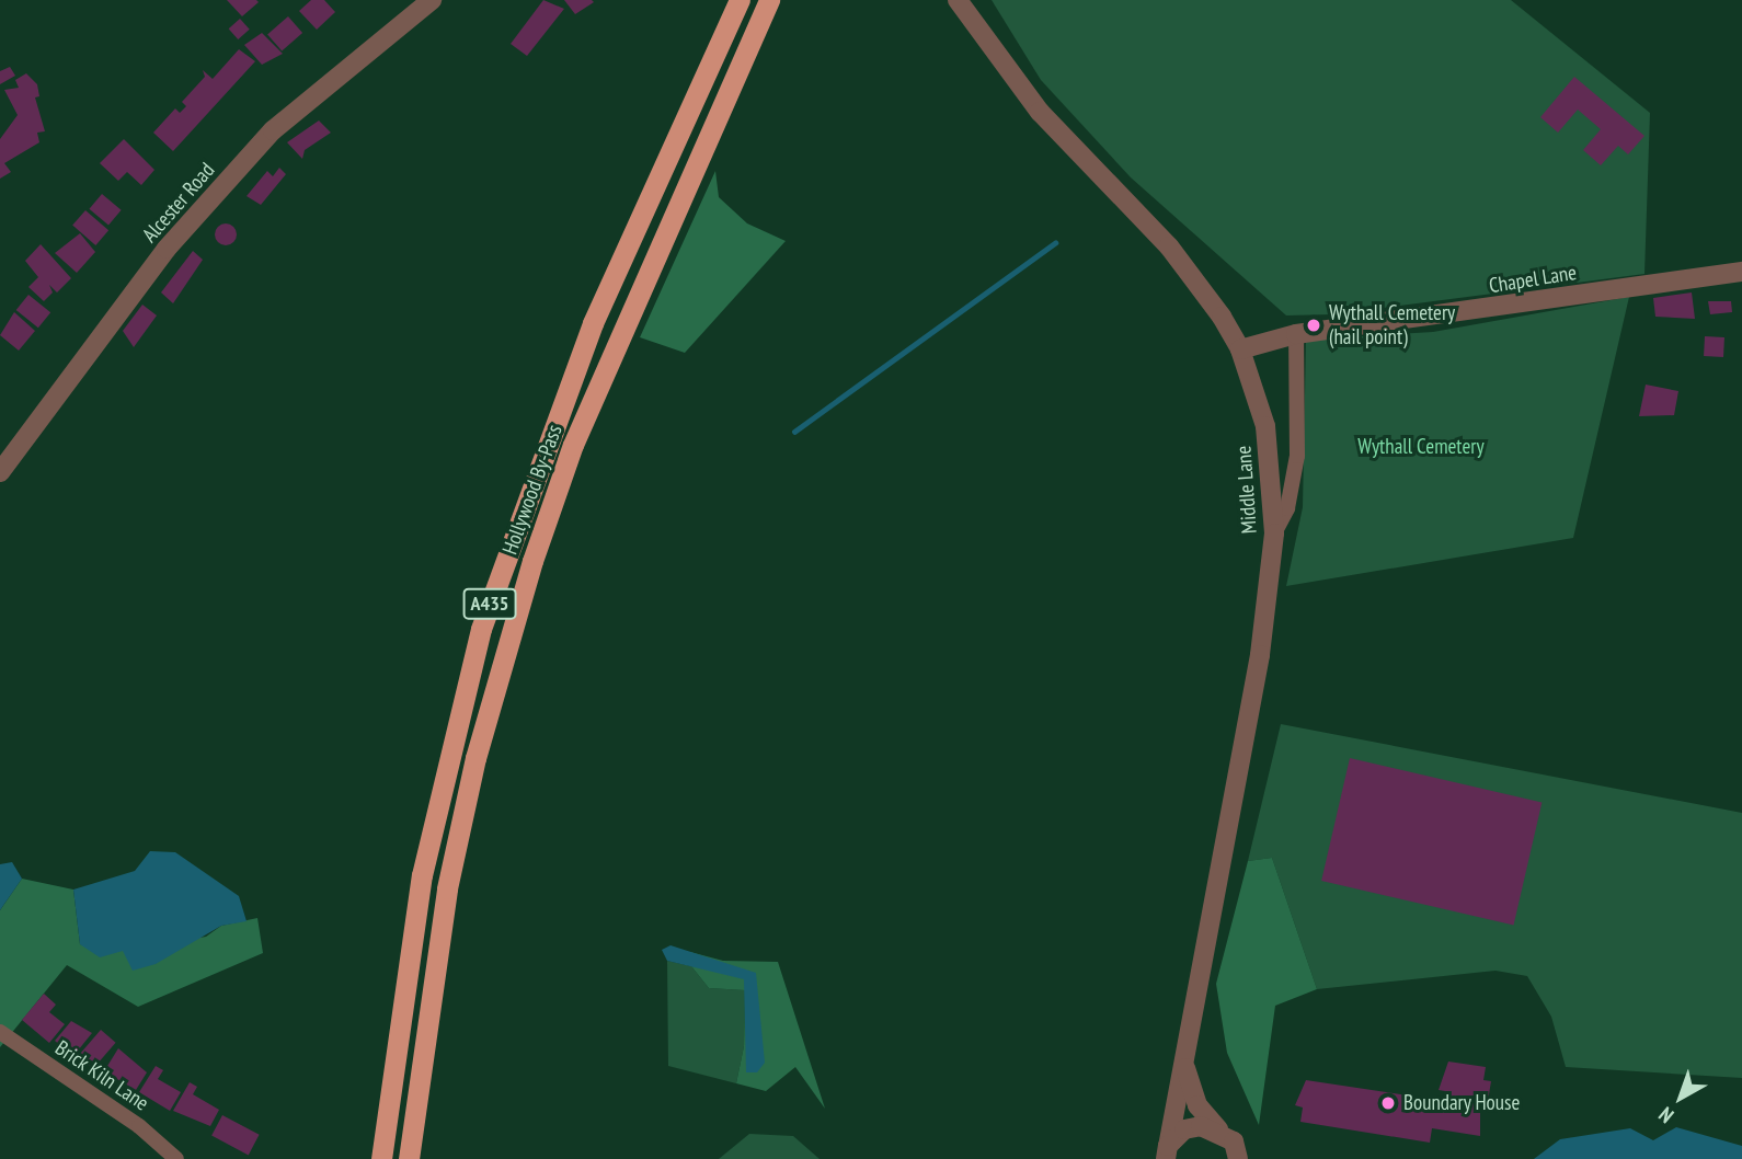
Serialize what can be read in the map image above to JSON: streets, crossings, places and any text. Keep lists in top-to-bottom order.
{
  "streets": {
    "highway": ["Hollywood By-Pass", "A435"],
    "street": [
      "Alcester Road",
      "Chapel Lane",
      "Middle Lane",
      "Brick Kiln Lane"
    ]
  },
  "crossings": [
    ["Chapel Lane", "Middle Lane"]
  ],
  "parks": ["Wythall Cemetery"],
  "places": ["Wythall Cemetery (hail point)", "Boundary House"],
  "north": "bottom left"
}
